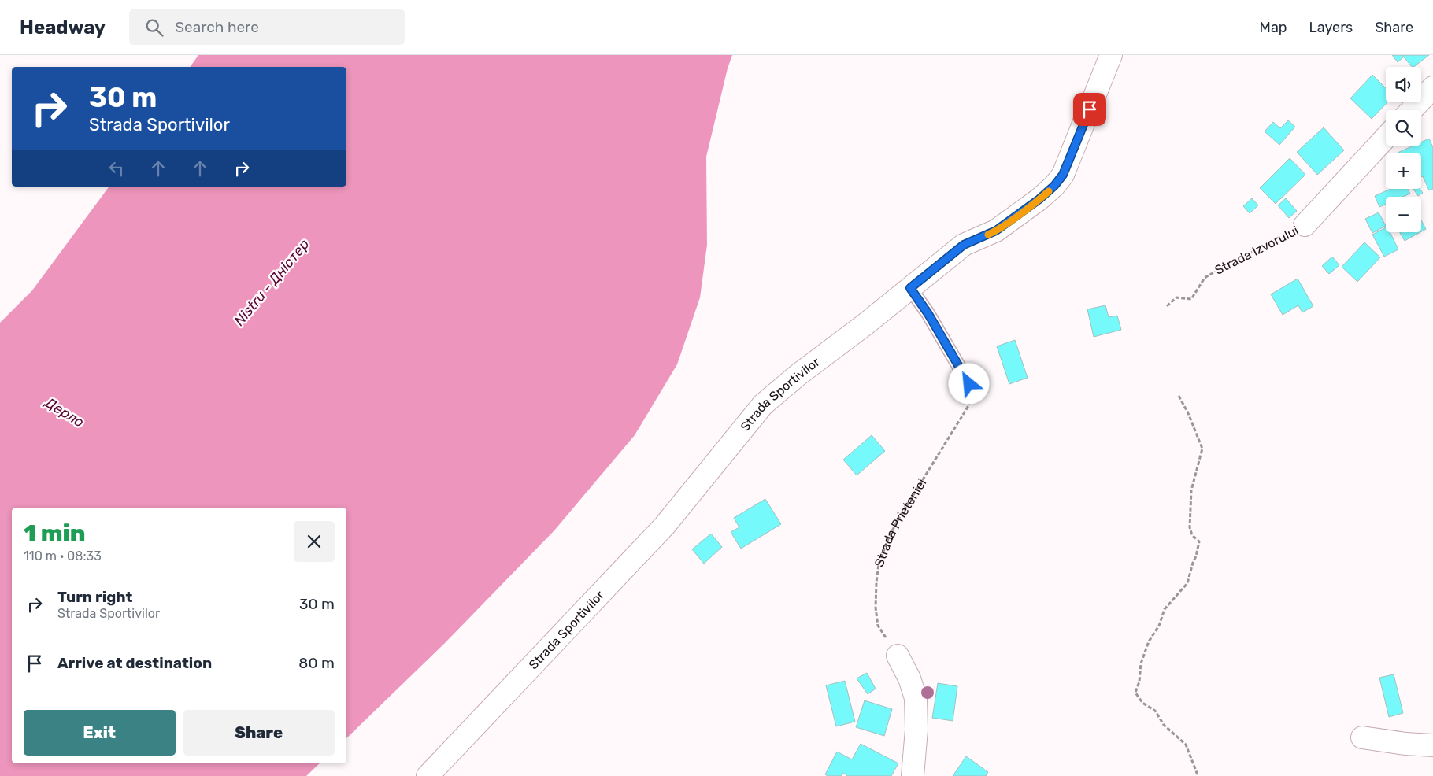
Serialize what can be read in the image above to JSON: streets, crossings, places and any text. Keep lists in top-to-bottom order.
{
  "streets": {
    "street": ["Strada Izvorului", "Strada Sportivilor"],
    "path": ["Strada Prieteniei"]
  },
  "water": ["Nistru - Дністер", "Дерло"],
  "page": {
    "header": "Headway",
    "search": "Search here",
    "nav": ["Map", "Layers", "Share"],
    "map_buttons": ["+", "−"],
    "turn": ["30 m", "Strada Sportivilor"],
    "heading": ["1 min", "110 m · 08:33"],
    "list": [
      {
        "name": "Turn right",
        "note": "Strada Sportivilor",
        "value": "30 m"
      },
      {
        "name": "Arrive at destination",
        "value": "80 m"
      }
    ],
    "buttons": ["Exit", "Share"]
  }
}
